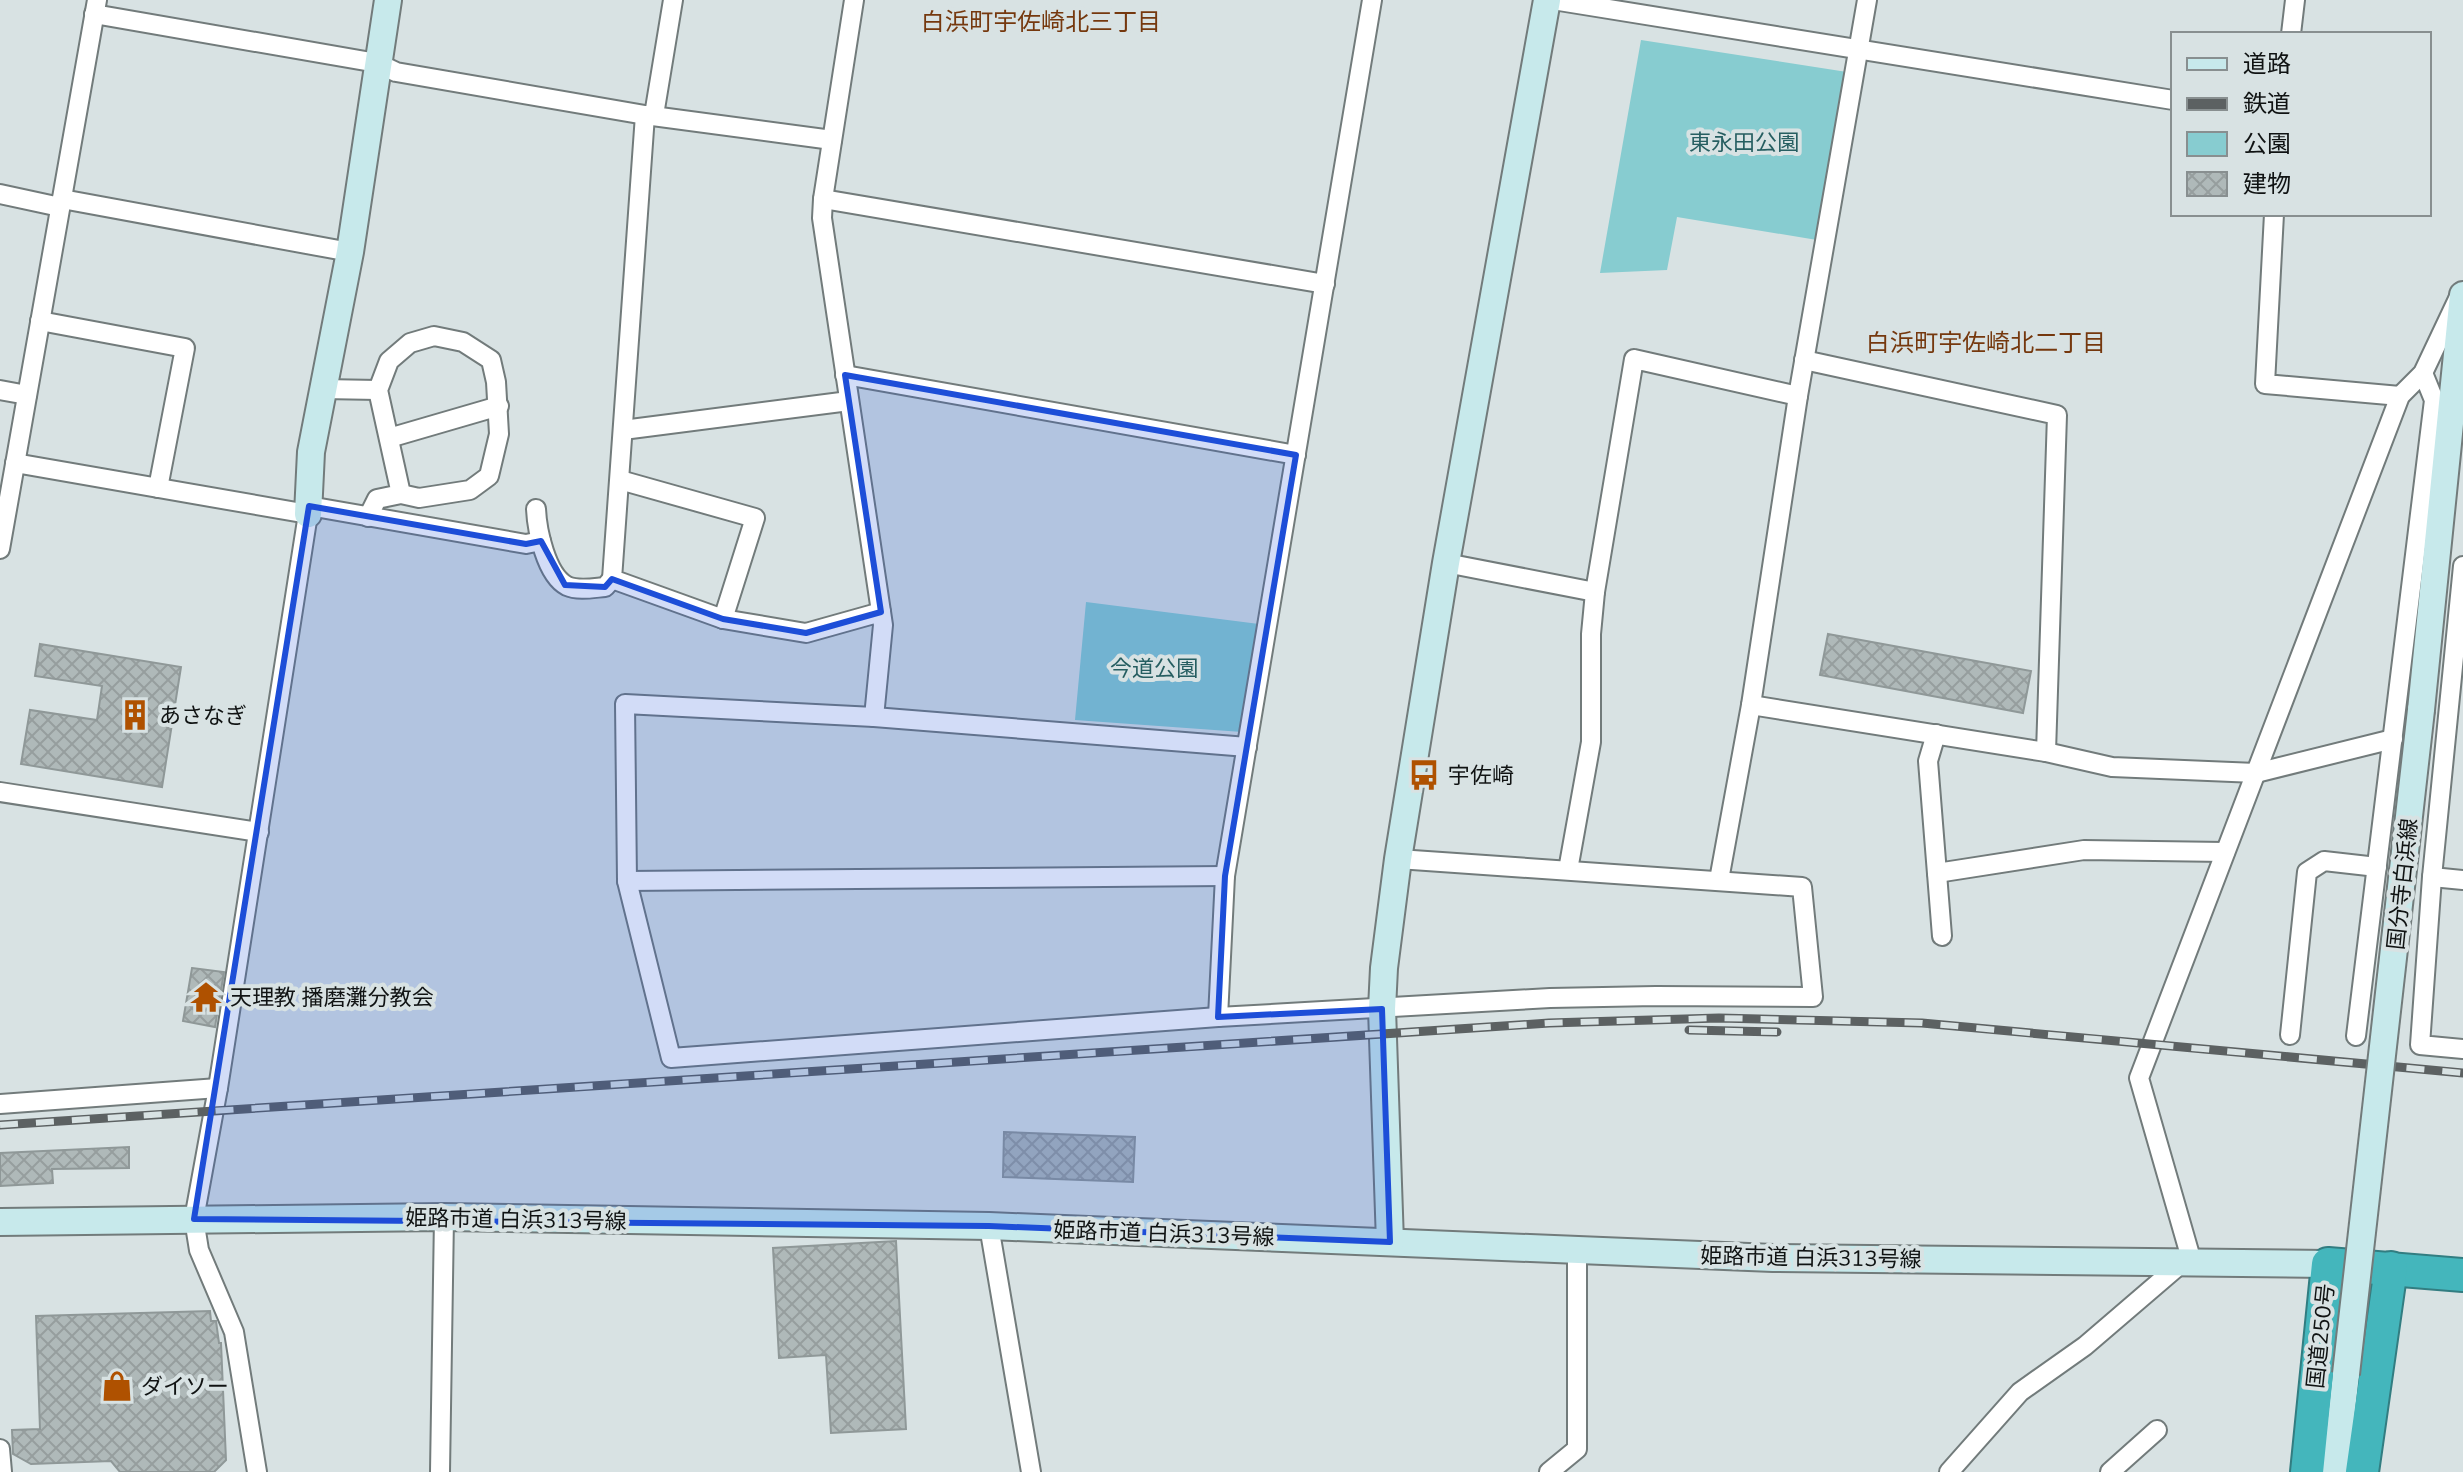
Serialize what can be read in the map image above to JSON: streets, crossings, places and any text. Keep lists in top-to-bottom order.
{
  "streets": {
    "highway": ["国道250号"],
    "street": ["国分寺白浜線", "姫路市道 白浜313号線"]
  },
  "crossings": [
    ["姫路市道 白浜313号線", "国道250号"]
  ],
  "districts": ["白浜町宇佐崎北三丁目", "白浜町宇佐崎北二丁目"],
  "parks": ["東永田公園", "今道公園"],
  "places": {
    "building": ["あさなぎ"],
    "bus stop": ["宇佐崎"],
    "temple": ["天理教 播磨灘分教会"],
    "shop": ["ダイソー"]
  },
  "legend": [
    "道路",
    "鉄道",
    "公園",
    "建物"
  ]
}
